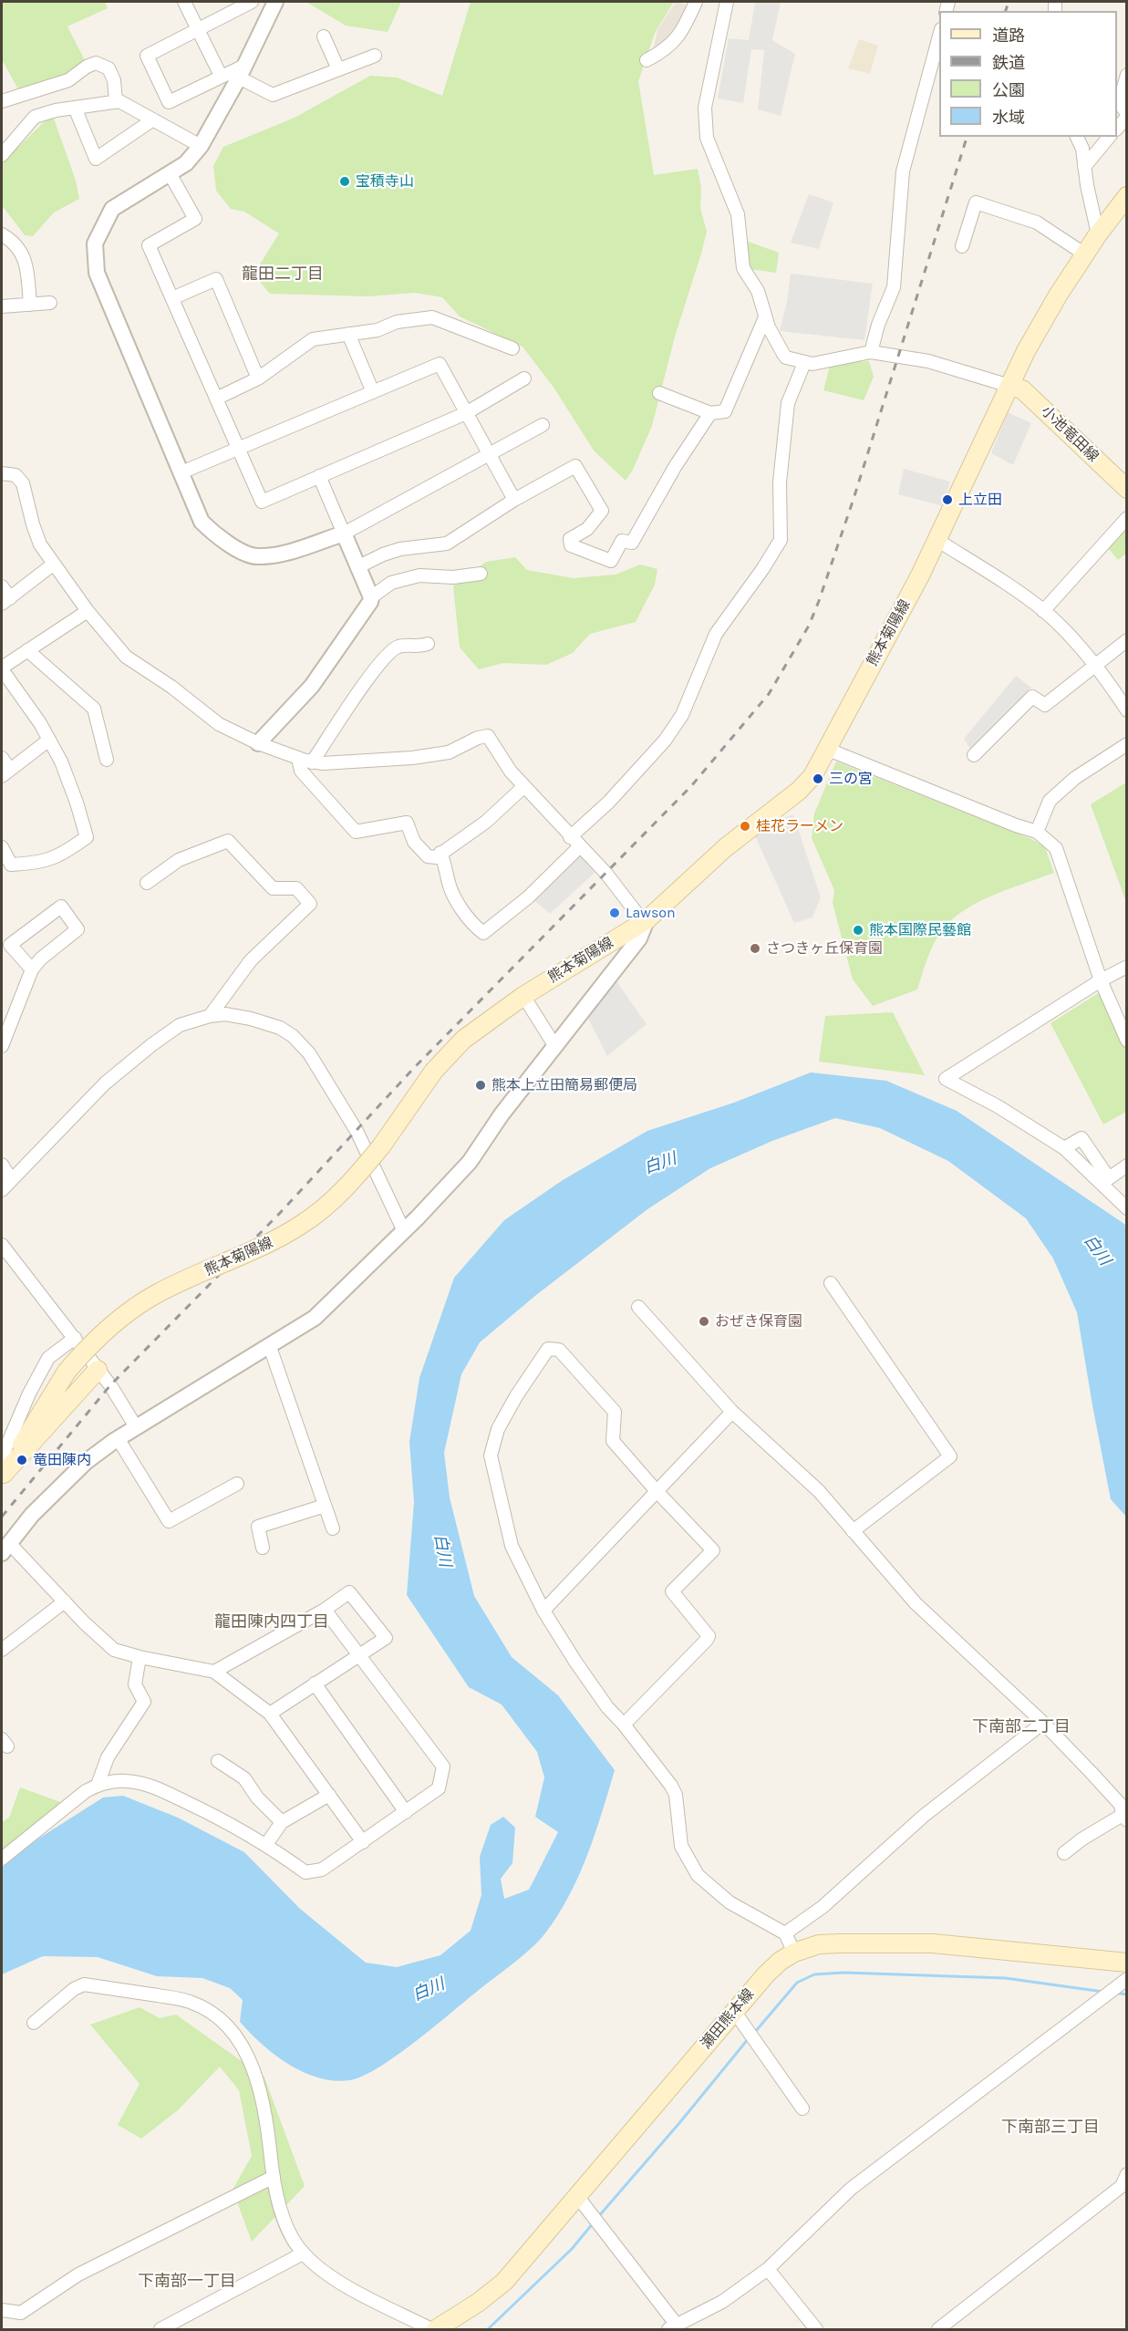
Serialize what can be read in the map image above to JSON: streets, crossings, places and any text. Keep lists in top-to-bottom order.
{
  "streets": {
    "main road": ["小池竜田線", "熊本菊陽線", "瀬田熊本線"]
  },
  "crossings": [
    ["小池竜田線", "熊本菊陽線"]
  ],
  "districts": [
    "龍田二丁目",
    "龍田陳内四丁目",
    "下南部二丁目",
    "下南部三丁目",
    "下南部一丁目"
  ],
  "water": ["白川"],
  "places": [
    "宝積寺山",
    "上立田",
    "三の宮",
    "桂花ラーメン",
    "Lawson",
    "熊本国際民藝館",
    "さつきヶ丘保育園",
    "熊本上立田簡易郵便局",
    "おぜき保育園",
    "竜田陳内"
  ],
  "legend": [
    "道路",
    "鉄道",
    "公園",
    "水域"
  ]
}
